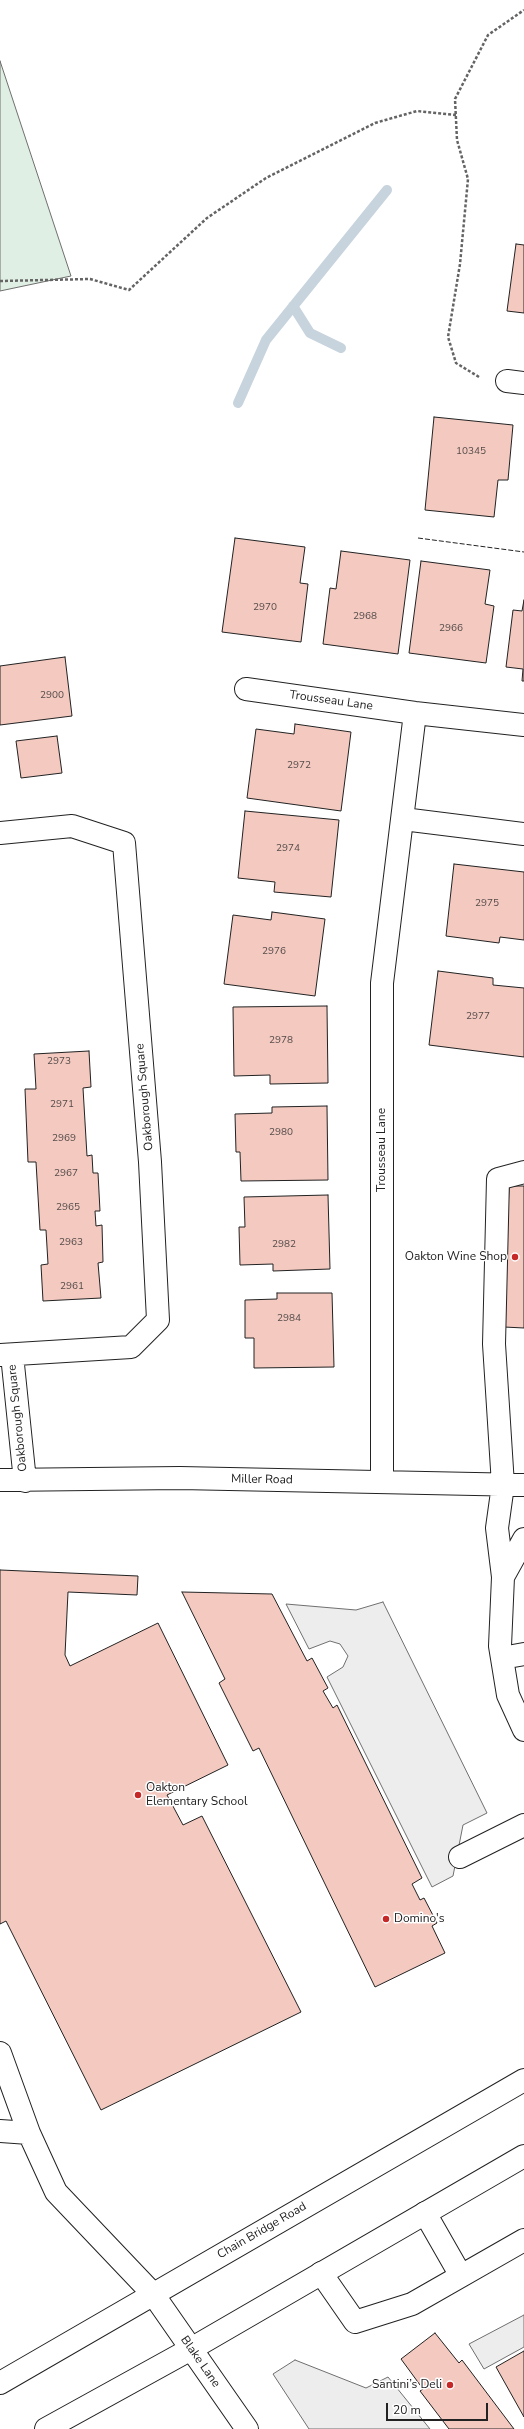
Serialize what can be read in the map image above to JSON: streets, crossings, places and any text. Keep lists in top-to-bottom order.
{
  "streets": {
    "street": [
      "Trousseau Lane",
      "Oakborough Square",
      "Miller Road",
      "Chain Bridge Road",
      "Blake Lane"
    ]
  },
  "crossings": [
    ["Trousseau Lane", "Miller Road"],
    ["Oakborough Square", "Miller Road"],
    ["Chain Bridge Road", "Blake Lane"]
  ],
  "places": [
    "Oakton Wine Shop",
    "Oakton Elementary School",
    "Domino's",
    "Santini’s Deli"
  ],
  "house_numbers": [
    "10345",
    "2970",
    "2968",
    "2966",
    "2900",
    "2972",
    "2974",
    "2975",
    "2976",
    "2977",
    "2978",
    "2973",
    "2971",
    "2980",
    "2969",
    "2967",
    "2965",
    "2963",
    "2982",
    "2961",
    "2984"
  ],
  "scale_bar": "20 m"
}
